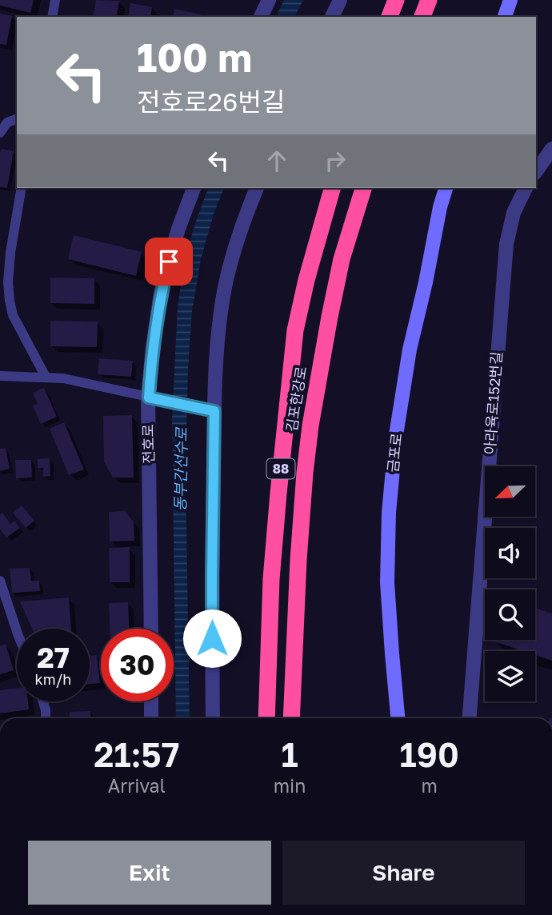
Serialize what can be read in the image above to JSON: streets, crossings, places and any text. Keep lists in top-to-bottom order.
{
  "streets": {
    "highway": ["김포한강로", "88"],
    "main road": ["금포로"],
    "street": ["아라육로152번길", "전호로"]
  },
  "water": ["동부간선수로"],
  "north": "bottom left",
  "page": {
    "turn": ["100 m", "전호로26번길"],
    "speed": "27 km/h",
    "limit": "30",
    "eta": [
      "21:57",
      "Arrival",
      "1",
      "min",
      "190",
      "m"
    ],
    "buttons": ["Exit", "Share"]
  }
}
